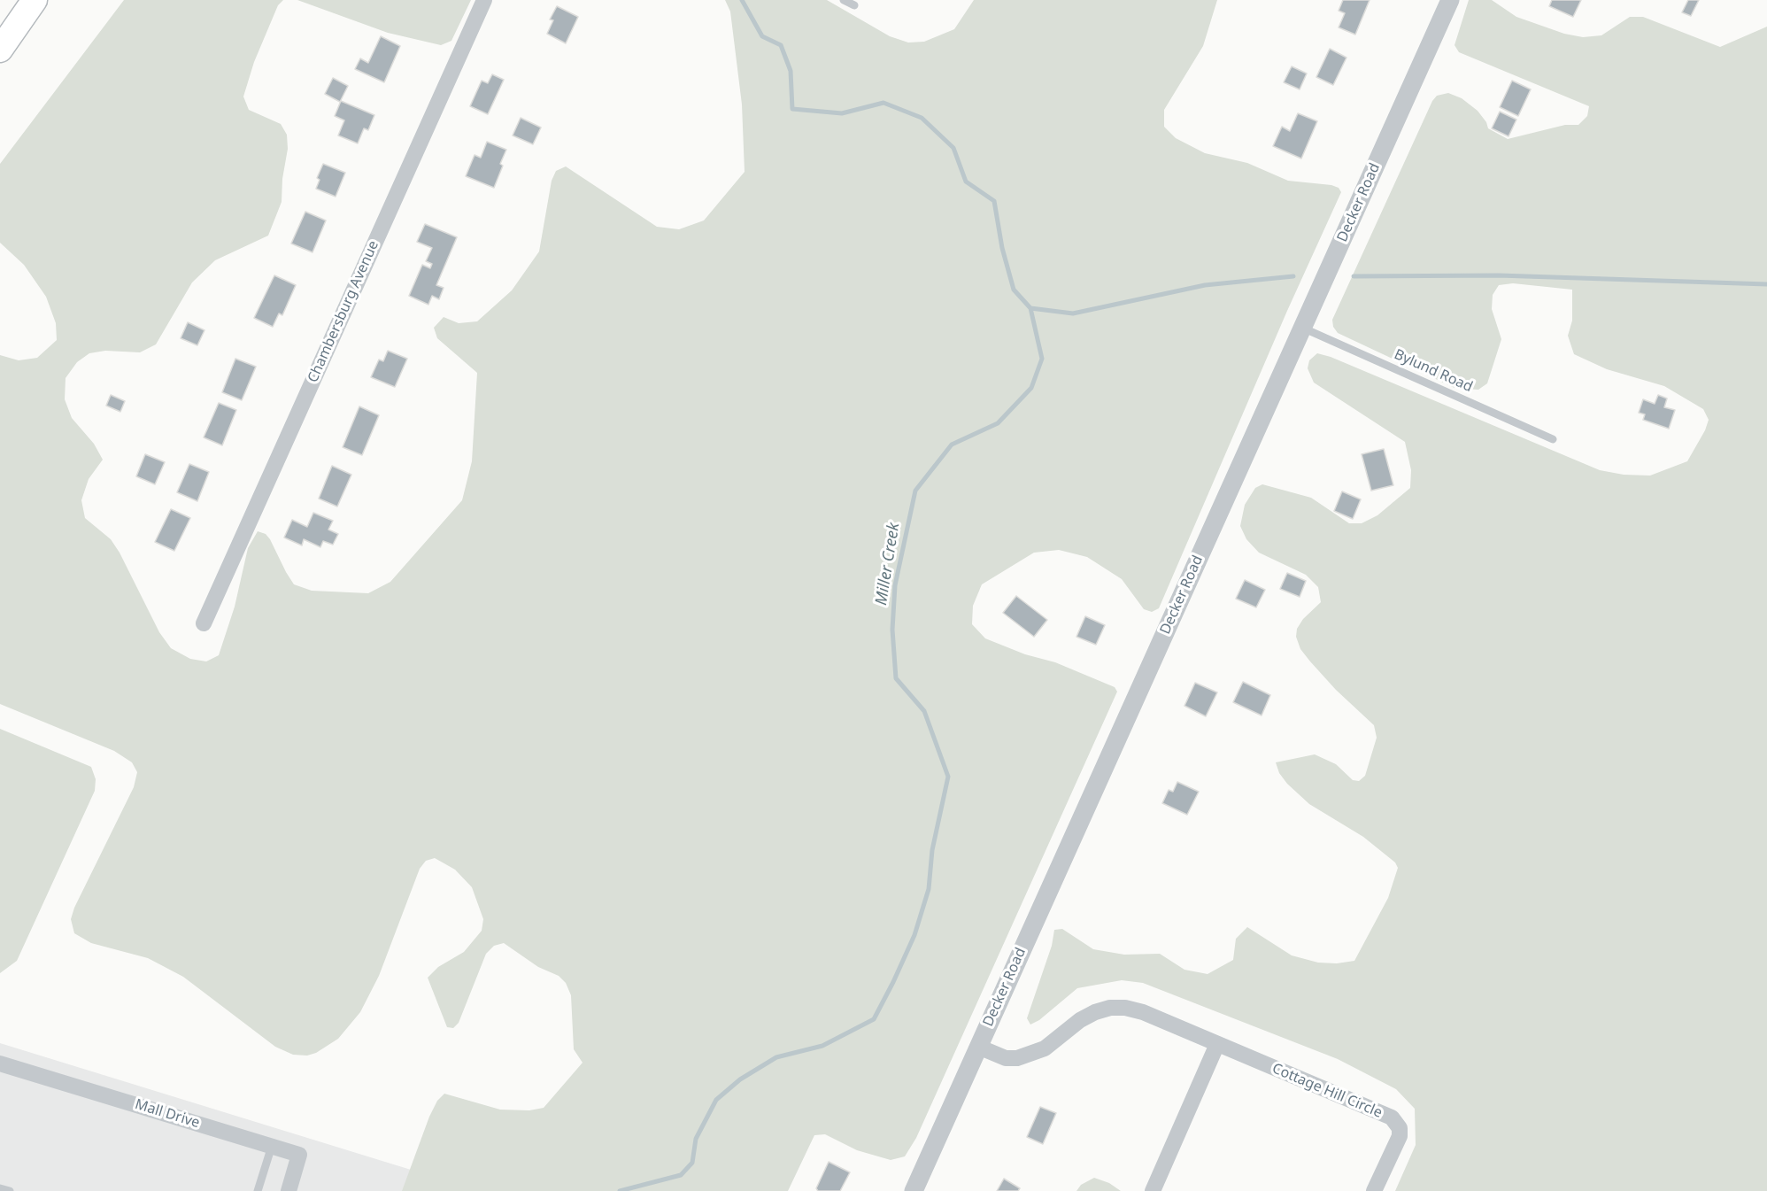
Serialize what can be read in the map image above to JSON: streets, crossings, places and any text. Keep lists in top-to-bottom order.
{
  "streets": {
    "street": [
      "Decker Road",
      "Chambersburg Avenue",
      "Cottage Hill Circle",
      "Mall Drive"
    ],
    "lane": ["Bylund Road"]
  },
  "crossings": [
    ["Decker Road", "Bylund Road"],
    ["Decker Road", "Cottage Hill Circle"]
  ],
  "water": ["Miller Creek"]
}
